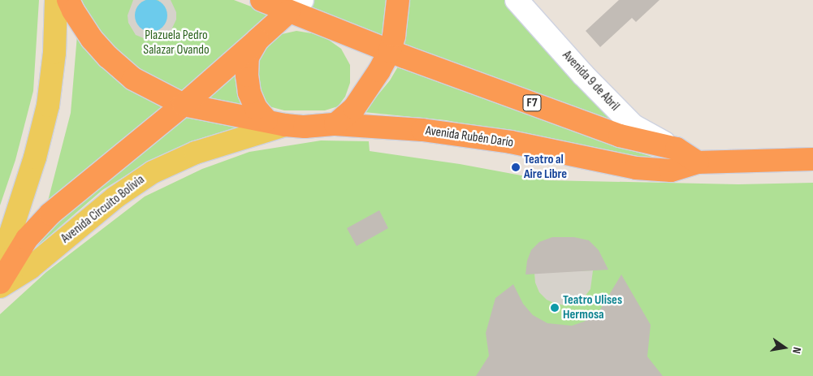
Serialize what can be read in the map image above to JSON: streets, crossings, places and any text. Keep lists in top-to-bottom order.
{
  "streets": {
    "highway": ["F7", "Avenida Rubén Darío"],
    "main road": ["Avenida 9 de Abril", "Avenida Circuito Bolivia"]
  },
  "crossings": [
    ["Avenida 9 de Abril", "F7"],
    ["F7", "Avenida Rubén Darío"],
    ["F7", "Avenida Circuito Bolivia"],
    ["Avenida Rubén Darío", "Avenida Circuito Bolivia"]
  ],
  "parks": ["Plazuela Pedro Salazar Ovando"],
  "places": ["Teatro al Aire Libre", "Teatro Ulises Hermosa"],
  "north": "right"
}
